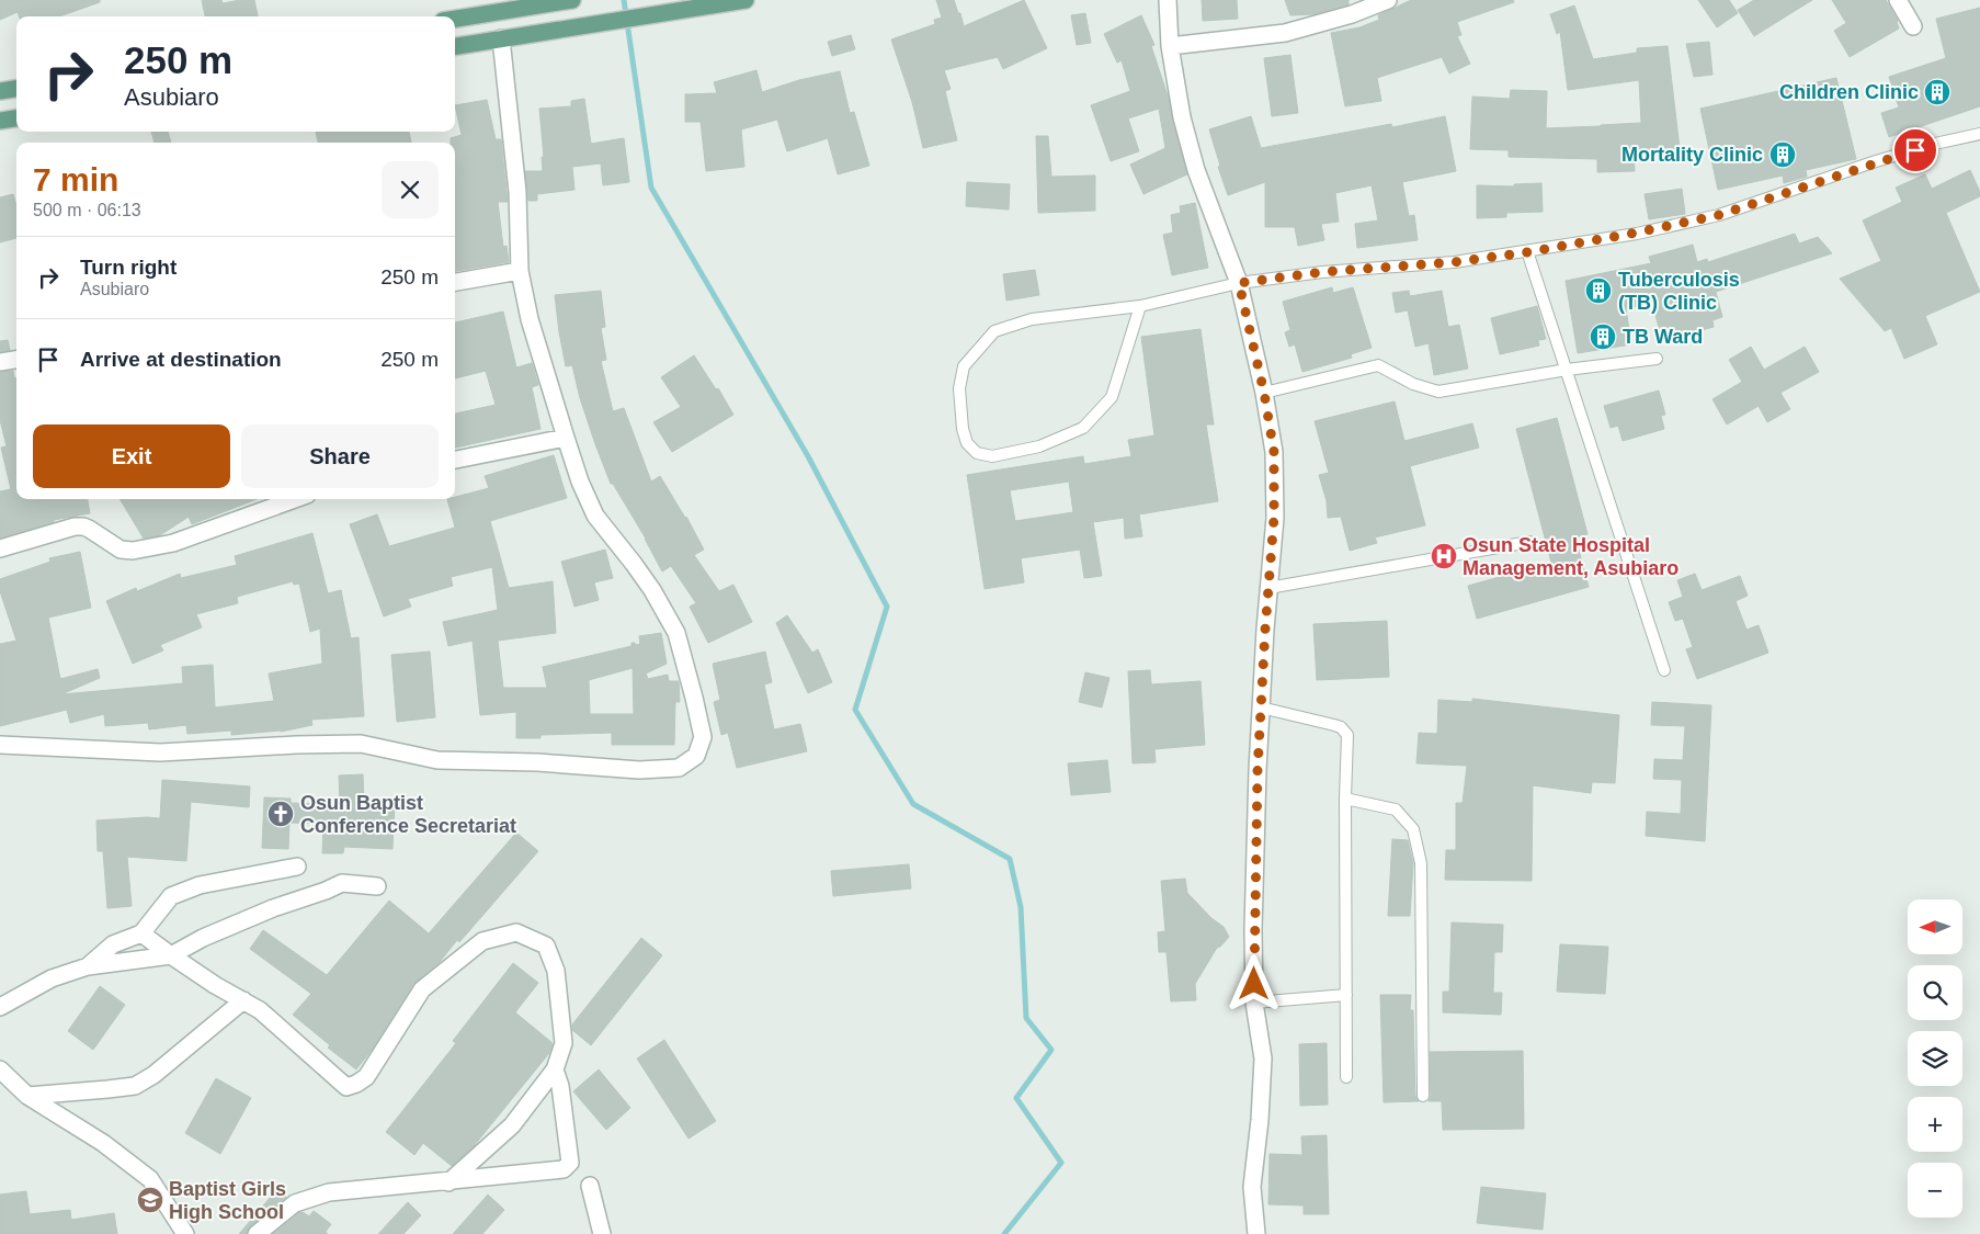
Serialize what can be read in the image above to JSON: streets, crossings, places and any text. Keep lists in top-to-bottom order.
{
  "places": {
    "building": [
      "Children Clinic",
      "Mortality Clinic",
      "Tuberculosis (TB) Clinic",
      "TB Ward"
    ],
    "hospital": ["Osun State Hospital Management, Asubiaro"],
    "church": ["Osun Baptist Conference Secretariat"],
    "school or university": ["Baptist Girls High School"]
  },
  "north": "left",
  "page": {
    "turn": ["250 m", "Asubiaro"],
    "heading": ["7 min", "500 m · 06:13"],
    "list": [
      {
        "name": "Turn right",
        "note": "Asubiaro",
        "value": "250 m"
      },
      {
        "name": "Arrive at destination",
        "value": "250 m"
      }
    ],
    "buttons": ["Exit", "Share"],
    "map_buttons": ["+", "−"]
  }
}
